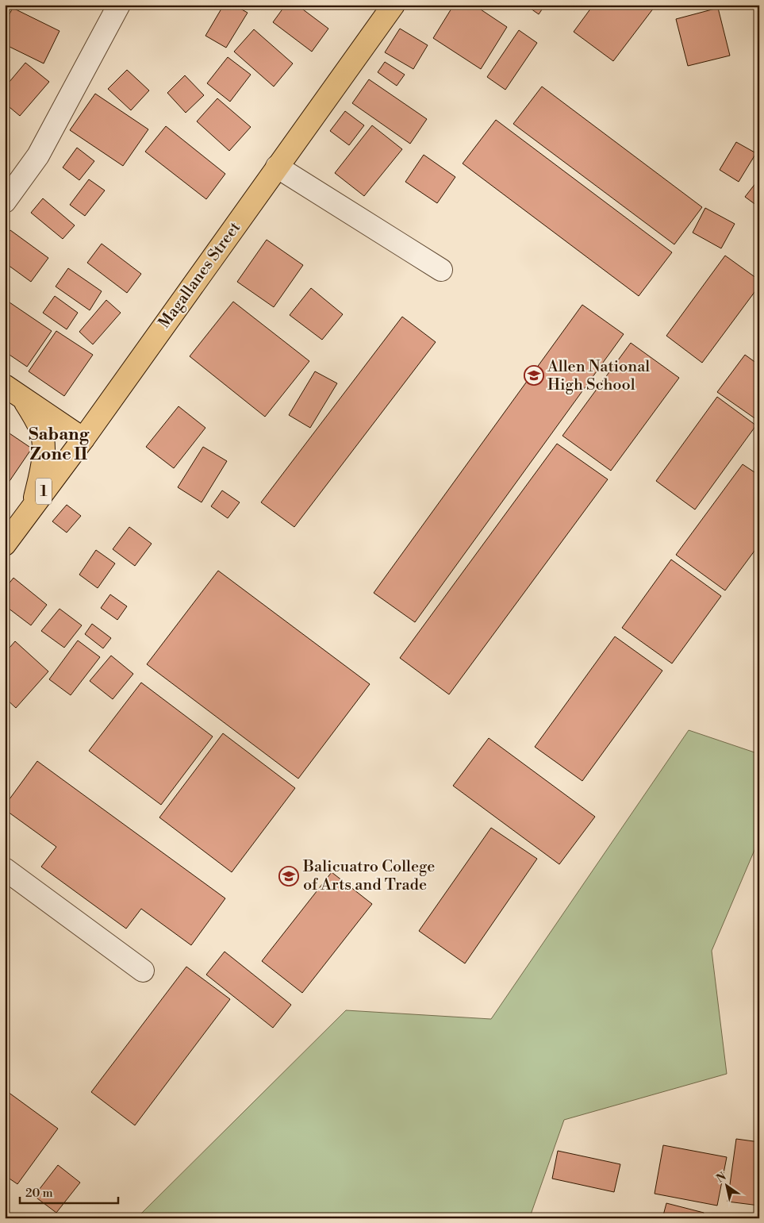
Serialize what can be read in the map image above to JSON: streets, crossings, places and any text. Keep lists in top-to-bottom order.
{
  "streets": {
    "main road": ["Magallanes Street", "1"]
  },
  "districts": ["Sabang Zone II"],
  "places": {
    "school or university": ["Allen National High School", "Balicuatro College of Arts and Trade"]
  },
  "scale_bar": "20 m",
  "north": "top left"
}
